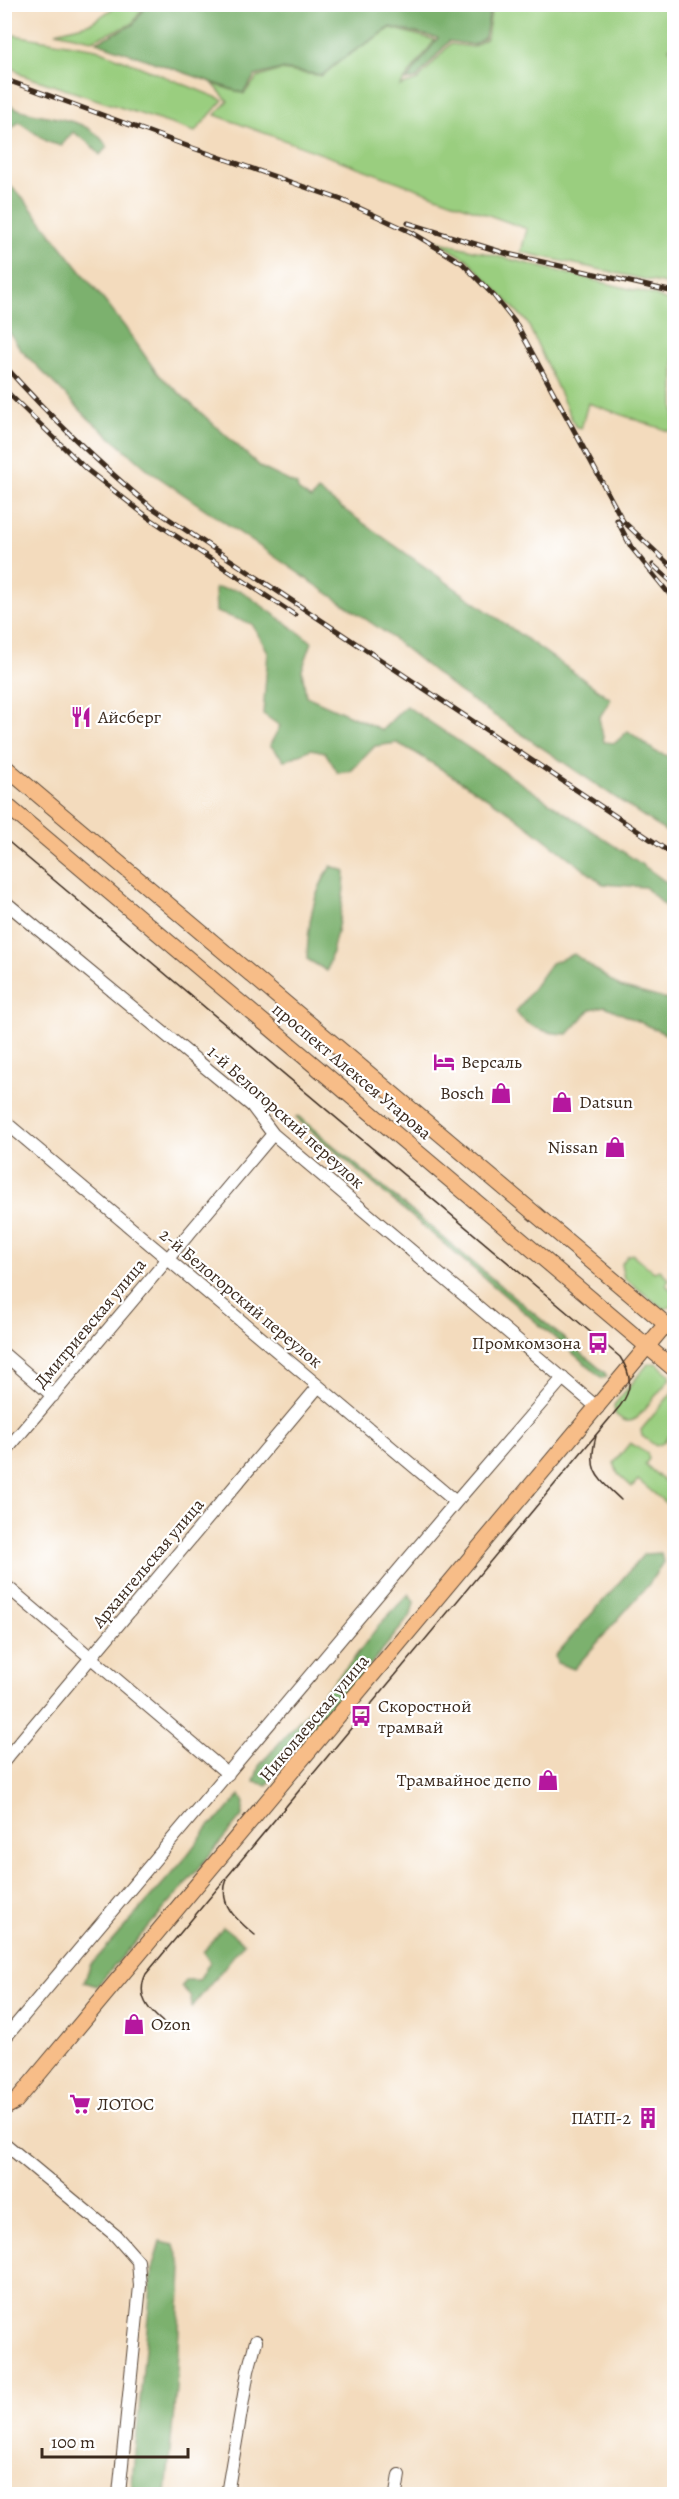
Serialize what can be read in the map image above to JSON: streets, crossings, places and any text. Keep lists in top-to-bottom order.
{
  "streets": {
    "main road": ["проспект Алексея Угарова", "Николаевская улица"],
    "street": [
      "1-й Белогорский переулок",
      "2-й Белогорский переулок",
      "Дмитриевская улица",
      "Архангельская улица"
    ]
  },
  "crossings": [
    ["проспект Алексея Угарова", "Николаевская улица"],
    ["1-й Белогорский переулок", "Дмитриевская улица"],
    ["1-й Белогорский переулок", "Николаевская улица"],
    ["2-й Белогорский переулок", "Дмитриевская улица"],
    ["2-й Белогорский переулок", "Архангельская улица"],
    ["2-й Белогорский переулок", "Николаевская улица"]
  ],
  "places": {
    "restaurant": ["Айсберг"],
    "hotel": ["Версаль"],
    "shop": [
      "Bosch",
      "Datsun",
      "Nissan",
      "Трамвайное депо",
      "Ozon"
    ],
    "bus stop": ["Промкомзона", "Скоростной трамвай"],
    "supermarket": ["ЛОТОС"],
    "building": ["ПАТП-2"]
  },
  "scale_bar": "100 m"
}
